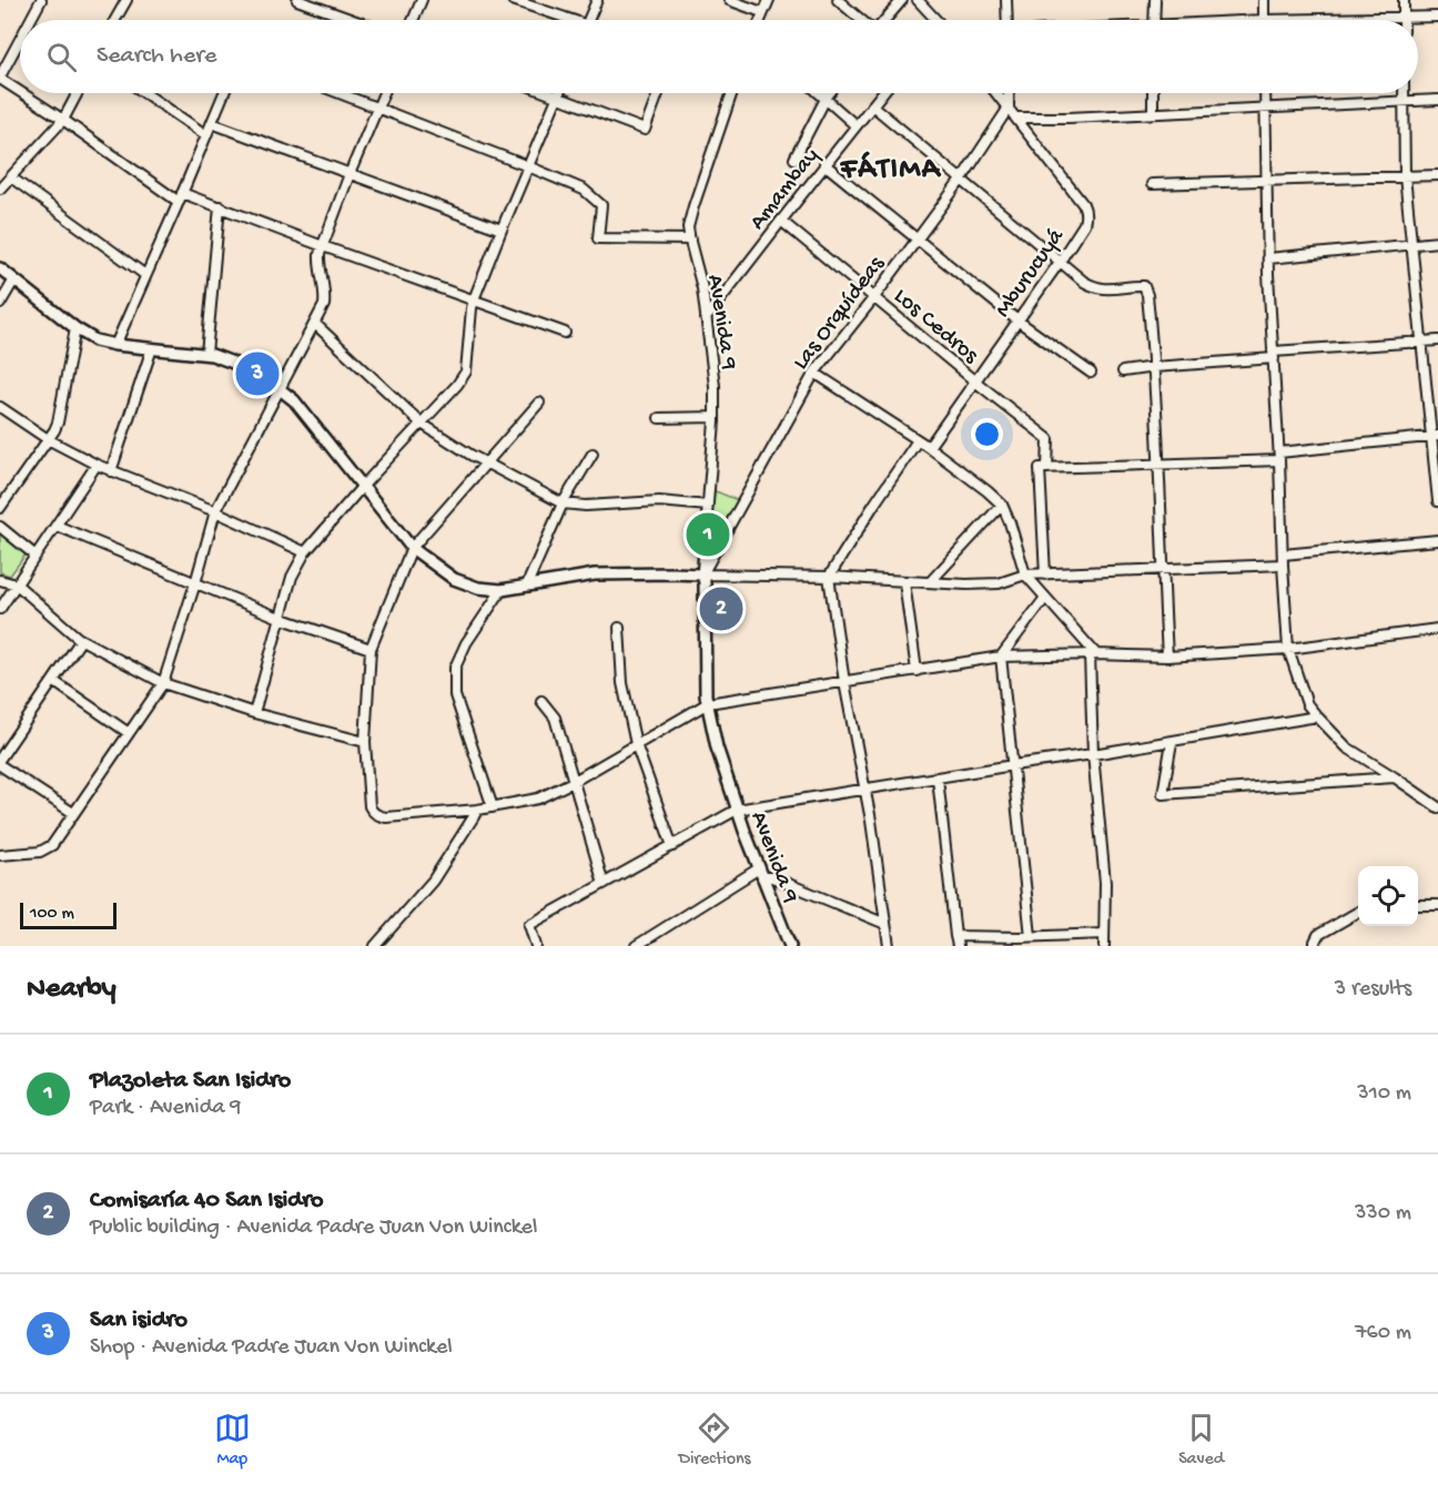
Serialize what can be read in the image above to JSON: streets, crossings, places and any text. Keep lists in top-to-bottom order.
{
  "streets": {
    "main road": ["Avenida 9"],
    "street": [
      "Amambay",
      "Mburucuyá",
      "Las Orquídeas",
      "Los Cedros"
    ]
  },
  "crossings": [
    ["Amambay", "Avenida 9"],
    ["Amambay", "Los Cedros"],
    ["Mburucuyá", "Las Orquídeas"],
    ["Mburucuyá", "Los Cedros"],
    ["Las Orquídeas", "Avenida 9"],
    ["Las Orquídeas", "Los Cedros"]
  ],
  "districts": ["FÁTIMA"],
  "scale_bar": "100 m",
  "page": {
    "search": "Search here",
    "pins": ["3", "1", "2"],
    "scale": "100 m",
    "heading": ["Nearby", "3 results"],
    "list": [
      {
        "mark": "1",
        "name": "Plazoleta San Isidro",
        "note": "Park · Avenida 9",
        "value": "310 m"
      },
      {
        "mark": "2",
        "name": "Comisaría 40 San Isidro",
        "note": "Public building · Avenida Padre Juan Von Winckel",
        "value": "330 m"
      },
      {
        "mark": "3",
        "name": "San isidro",
        "note": "Shop · Avenida Padre Juan Von Winckel",
        "value": "760 m"
      }
    ],
    "nav": ["Map", "Directions", "Saved"]
  }
}
